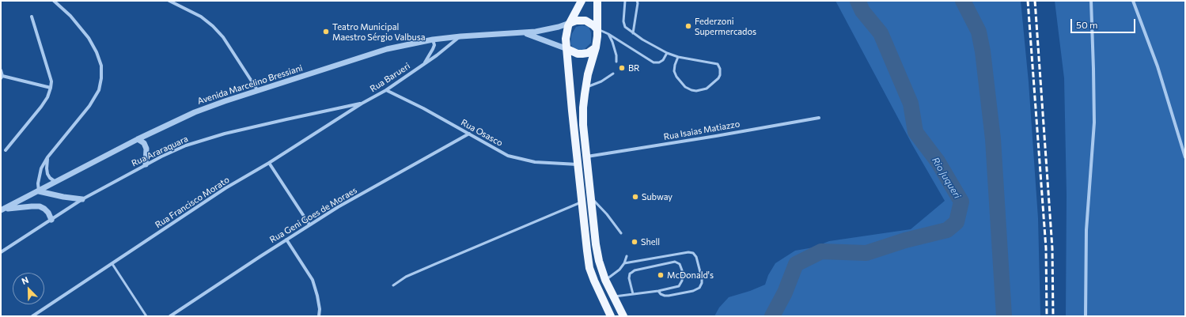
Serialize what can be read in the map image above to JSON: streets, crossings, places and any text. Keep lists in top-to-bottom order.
{
  "streets": {
    "street": [
      "Rua Barueri",
      "Avenida Marcelino Bressiani",
      "Rua Isaias Matiazzo",
      "Rua Osasco",
      "Rua Araraquara",
      "Rua Francisco Morato",
      "Rua Geni Goes de Moraes"
    ]
  },
  "crossings": [
    ["Rua Barueri", "Avenida Marcelino Bressiani"],
    ["Rua Barueri", "Rua Osasco"],
    ["Rua Barueri", "Rua Araraquara"],
    ["Rua Barueri", "Rua Francisco Morato"],
    ["Rua Osasco", "Rua Geni Goes de Moraes"],
    ["Rua Araraquara", "Rua Francisco Morato"]
  ],
  "water": ["Rio Juqueri"],
  "places": [
    "Federzoni Supermercados",
    "Teatro Municipal Maestro Sérgio Valbusa",
    "BR",
    "Subway",
    "Shell",
    "McDonald's"
  ],
  "scale_bar": "50 m",
  "north": "top left"
}
